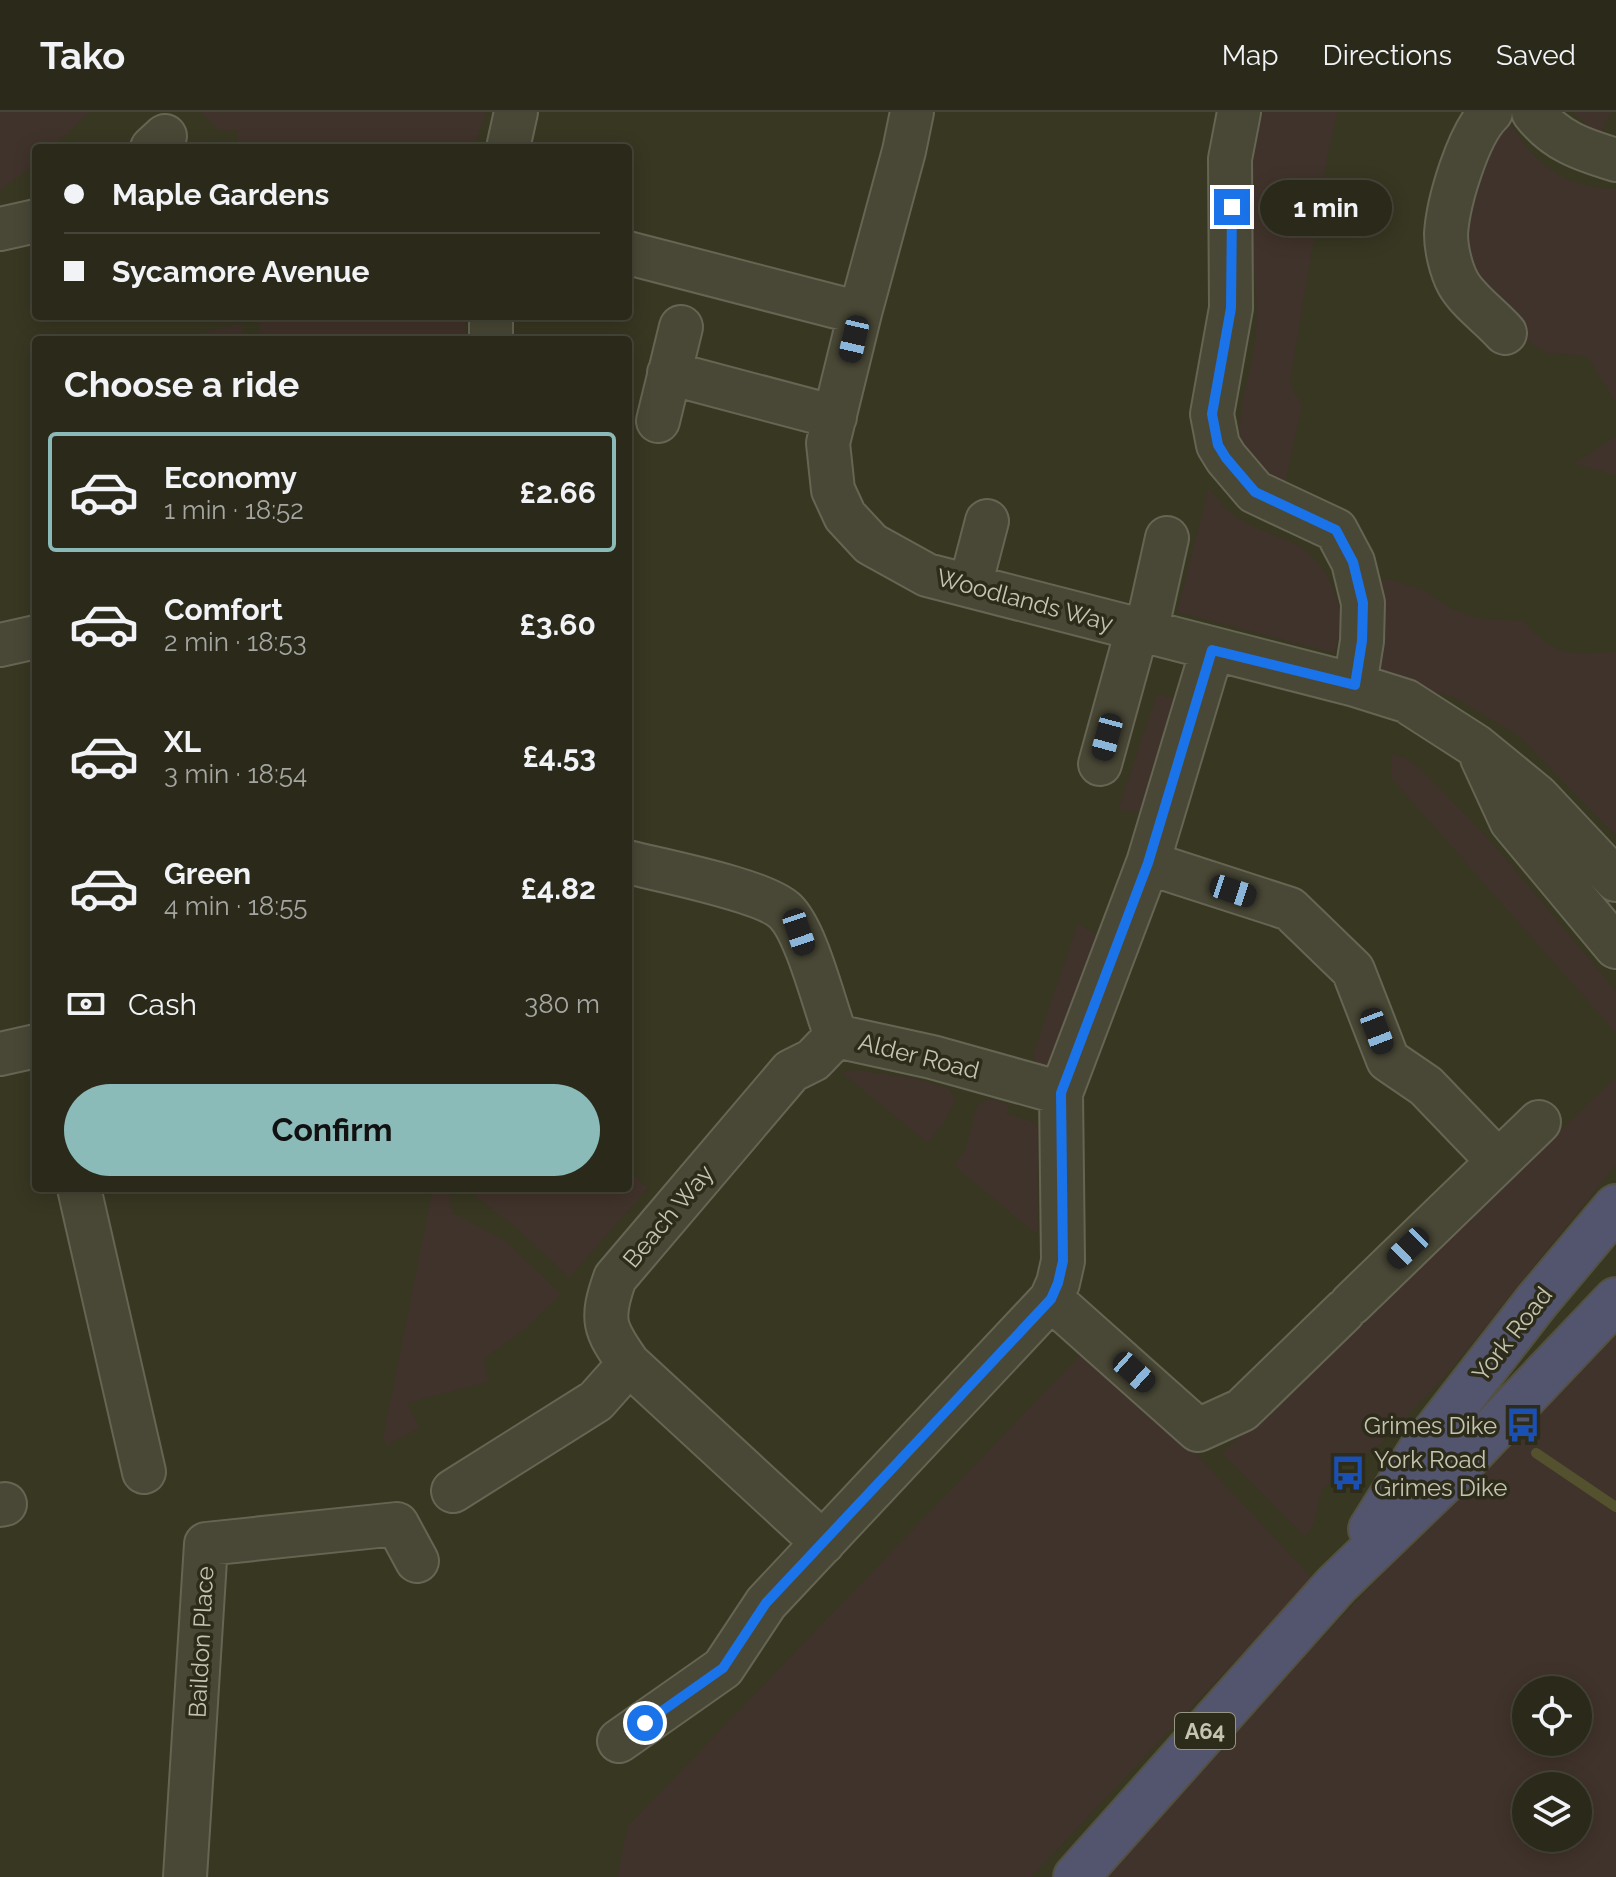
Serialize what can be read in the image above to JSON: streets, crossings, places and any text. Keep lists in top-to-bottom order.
{
  "streets": {
    "highway": ["York Road", "A64"],
    "street": [
      "Woodlands Way",
      "Alder Road",
      "Beach Way",
      "Baildon Place"
    ]
  },
  "crossings": [
    ["Alder Road", "Beach Way"]
  ],
  "places": {
    "bus stop": ["Grimes Dike", "York Road Grimes Dike"]
  },
  "page": {
    "header": "Tako",
    "nav": ["Map", "Directions", "Saved"],
    "banner": ["Maple Gardens", "Sycamore Avenue"],
    "bubble": "1 min",
    "heading": "Choose a ride",
    "list": [
      {
        "name": "Economy",
        "note": "1 min · 18:52",
        "value": "£2.66"
      },
      {
        "name": "Comfort",
        "note": "2 min · 18:53",
        "value": "£3.60"
      },
      {
        "name": "XL",
        "note": "3 min · 18:54",
        "value": "£4.53"
      },
      {
        "name": "Green",
        "note": "4 min · 18:55",
        "value": "£4.82"
      }
    ],
    "pay": ["Cash", "380 m"],
    "buttons": "Confirm"
  }
}
